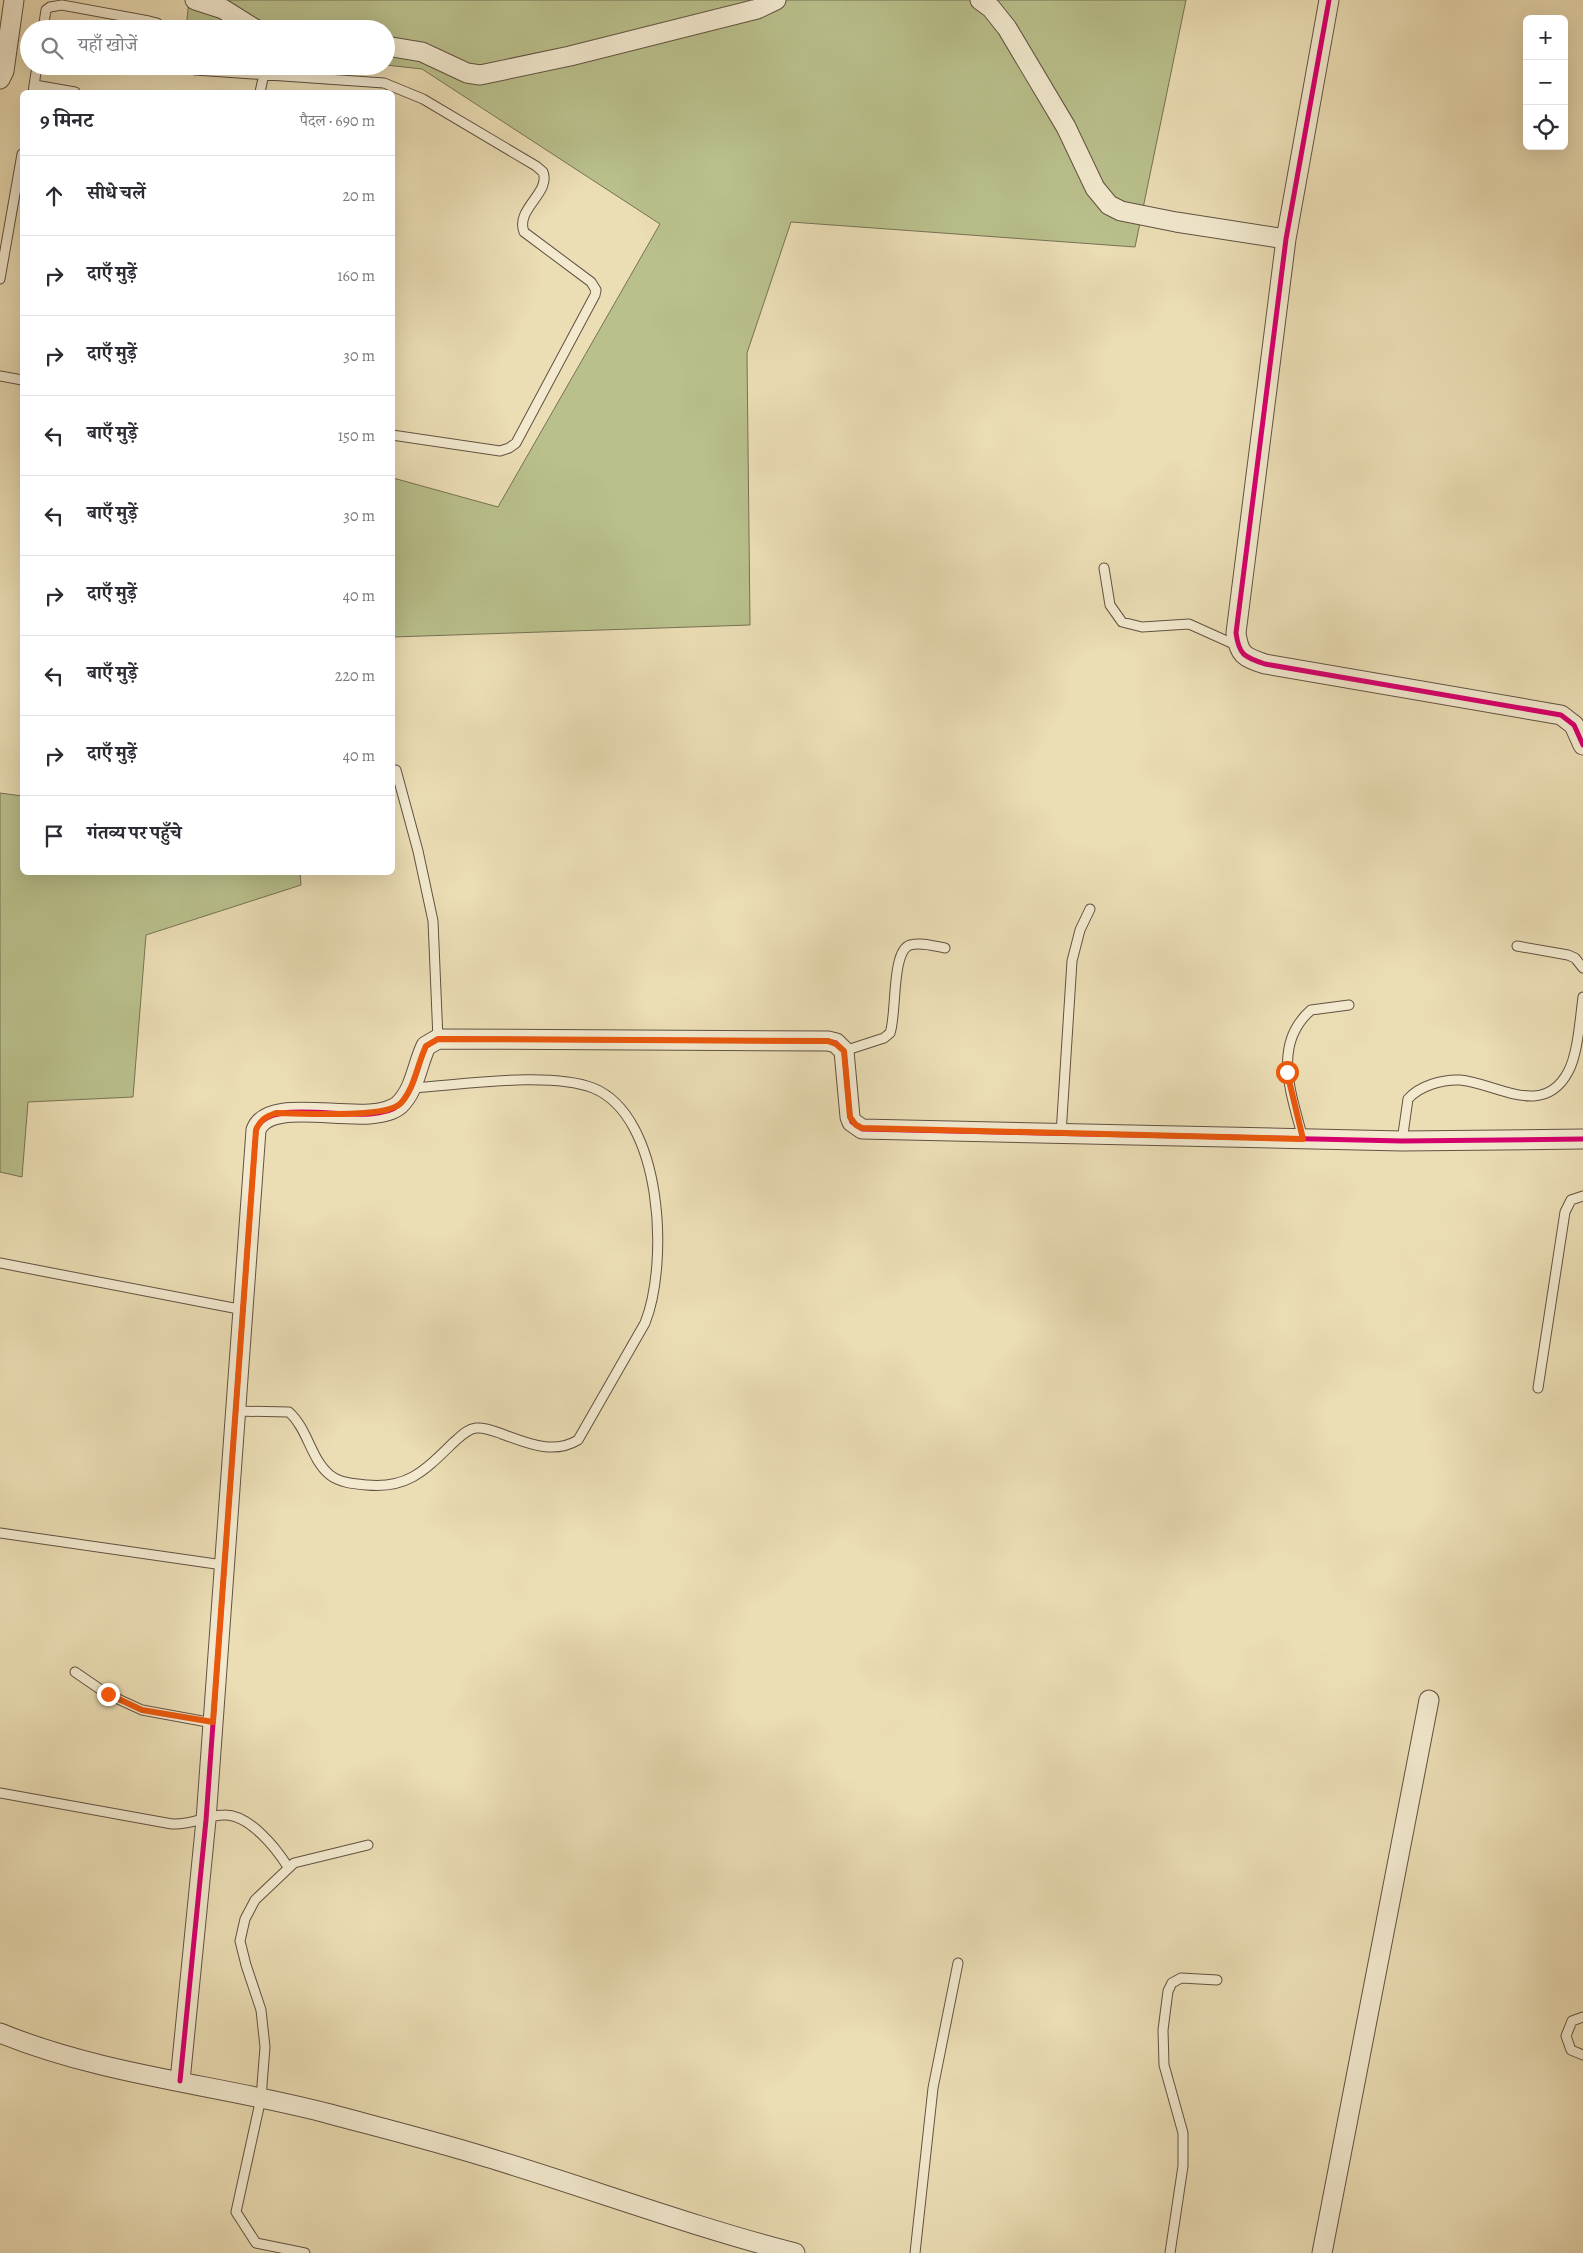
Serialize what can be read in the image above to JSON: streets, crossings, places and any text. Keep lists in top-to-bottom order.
{
  "page": {
    "map_buttons": ["+", "−"],
    "search": "यहाँ खोजें",
    "heading": ["9 मिनट", "पैदल · 690 m"],
    "list": [
      ["सीधे चलें", "20 m"],
      ["दाएँ मुड़ें", "160 m"],
      ["दाएँ मुड़ें", "30 m"],
      ["बाएँ मुड़ें", "150 m"],
      ["बाएँ मुड़ें", "30 m"],
      ["दाएँ मुड़ें", "40 m"],
      ["बाएँ मुड़ें", "220 m"],
      ["दाएँ मुड़ें", "40 m"],
      "गंतव्य पर पहुँचे"
    ]
  }
}
